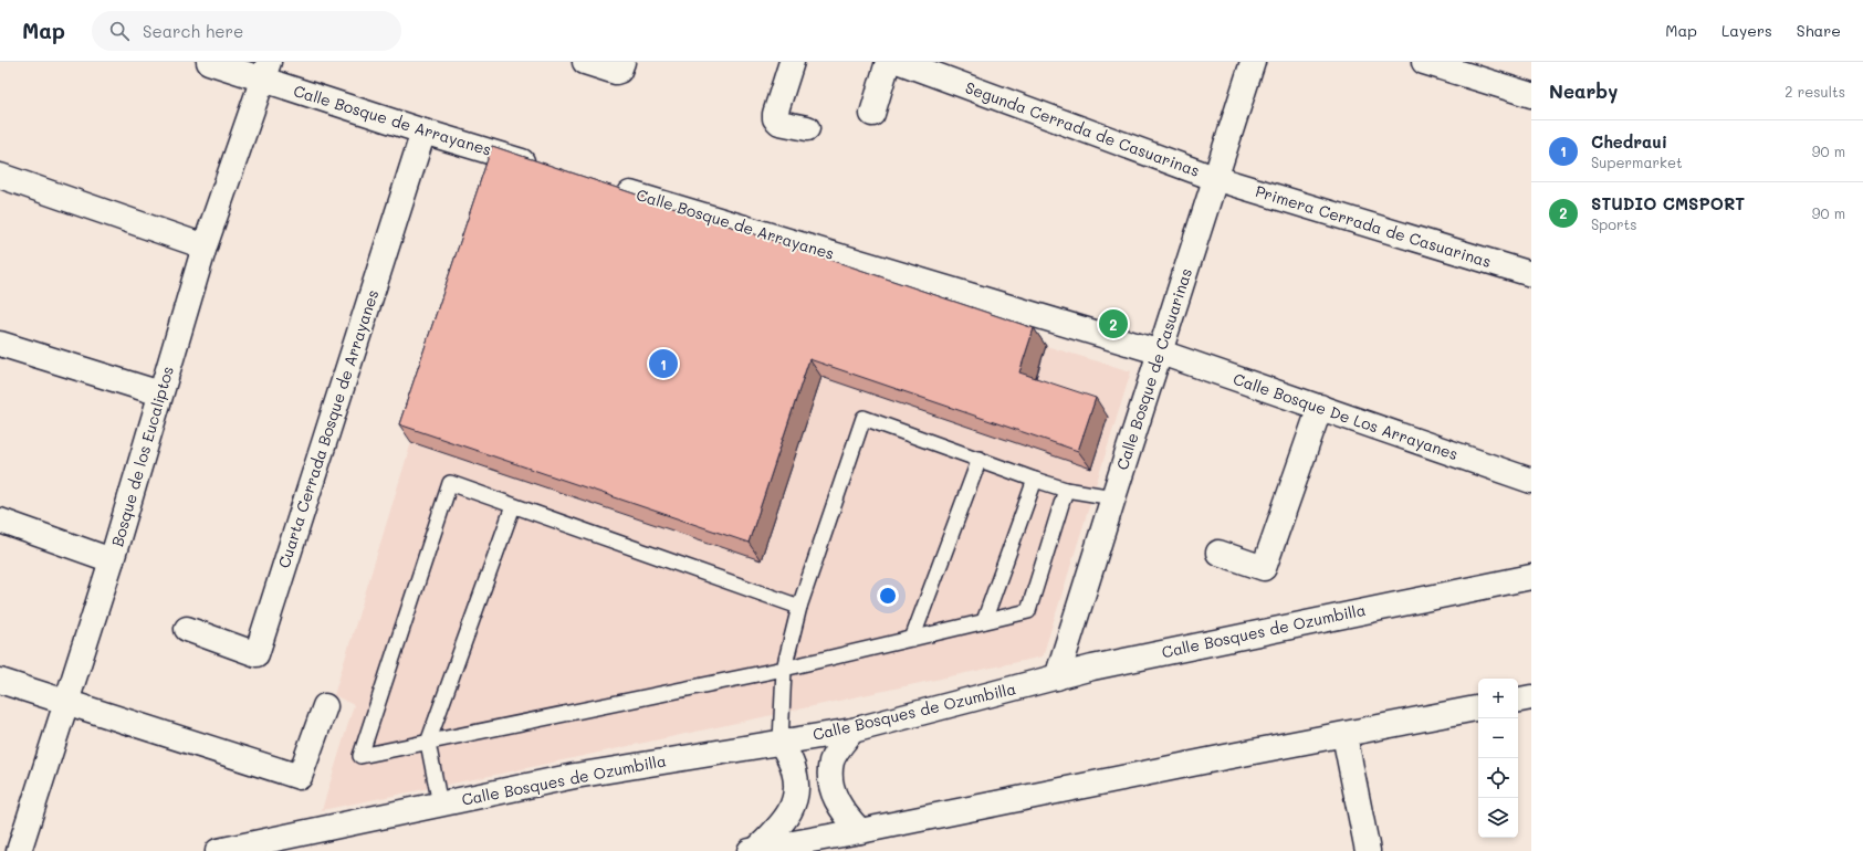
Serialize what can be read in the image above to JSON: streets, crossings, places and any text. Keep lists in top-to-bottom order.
{
  "streets": {
    "street": [
      "Calle Bosque de Arrayanes",
      "Segunda Cerrada de Casuarinas",
      "Primera Cerrada de Casuarinas",
      "Calle Bosque de Casuarinas",
      "Calle Bosque De Los Arrayanes",
      "Cuarta Cerrada Bosque de Arrayanes",
      "Bosque de los Eucaliptos",
      "Calle Bosques de Ozumbilla"
    ]
  },
  "crossings": [
    ["Calle Bosque de Arrayanes", "Calle Bosque de Casuarinas"],
    ["Calle Bosque de Arrayanes", "Calle Bosque De Los Arrayanes"],
    ["Calle Bosque de Arrayanes", "Cuarta Cerrada Bosque de Arrayanes"],
    ["Calle Bosque de Arrayanes", "Bosque de los Eucaliptos"],
    ["Segunda Cerrada de Casuarinas", "Primera Cerrada de Casuarinas"],
    ["Segunda Cerrada de Casuarinas", "Calle Bosque de Casuarinas"],
    ["Primera Cerrada de Casuarinas", "Calle Bosque de Casuarinas"],
    ["Calle Bosque de Casuarinas", "Calle Bosque De Los Arrayanes"],
    ["Calle Bosque de Casuarinas", "Calle Bosques de Ozumbilla"]
  ],
  "page": {
    "header": "Map",
    "search": "Search here",
    "nav": ["Map", "Layers", "Share"],
    "heading": ["Nearby", "2 results"],
    "list": [
      {
        "mark": "1",
        "name": "Chedraui",
        "note": "Supermarket",
        "value": "90 m"
      },
      {
        "mark": "2",
        "name": "STUDIO CMSPORT",
        "note": "Sports",
        "value": "90 m"
      }
    ],
    "pins": ["2", "1"],
    "map_buttons": ["+", "−"]
  }
}
